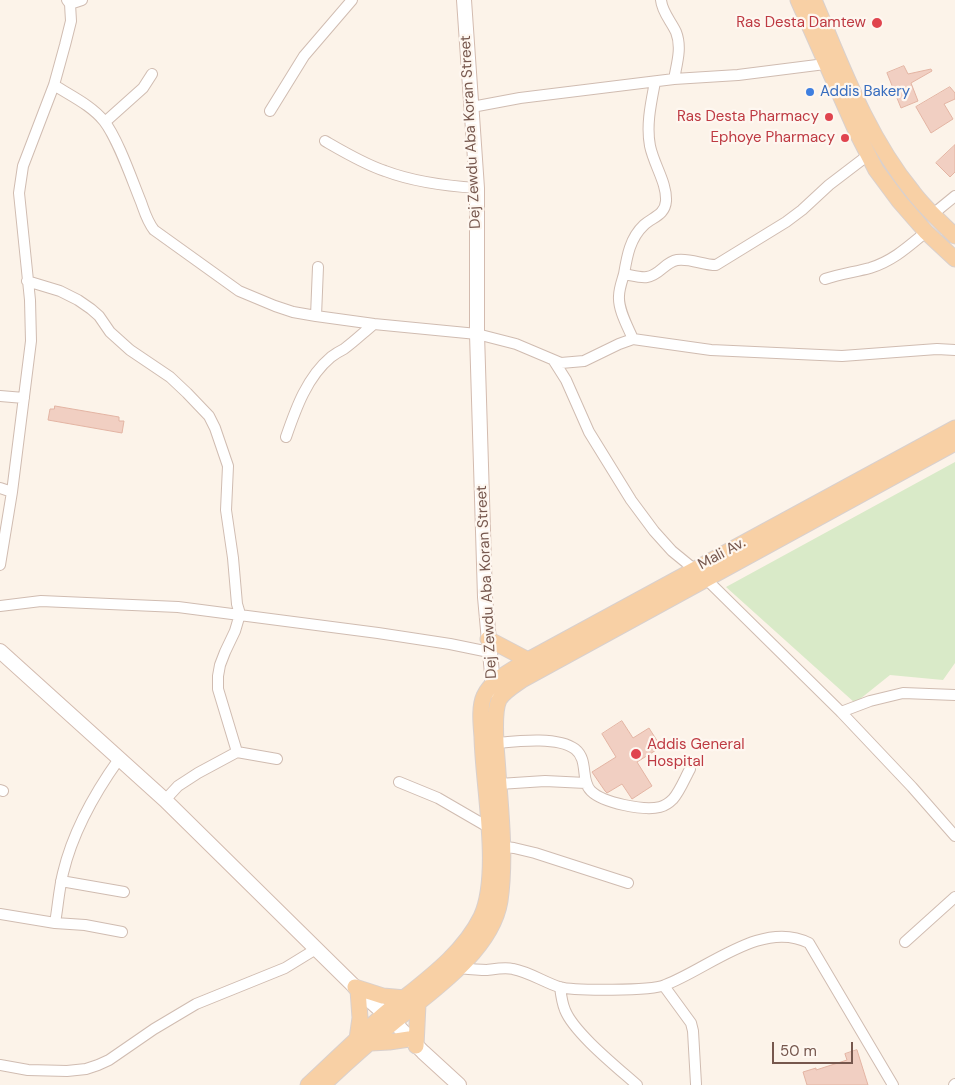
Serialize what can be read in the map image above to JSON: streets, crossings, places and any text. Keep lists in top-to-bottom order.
{
  "streets": {
    "main road": ["Dej Zewdu Aba Koran Street", "Mali Av."]
  },
  "crossings": [
    ["Dej Zewdu Aba Koran Street", "Mali Av."]
  ],
  "places": [
    "Ras Desta Damtew",
    "Addis Bakery",
    "Ras Desta Pharmacy",
    "Ephoye Pharmacy",
    "Addis General Hospital"
  ],
  "scale_bar": "50 m"
}
